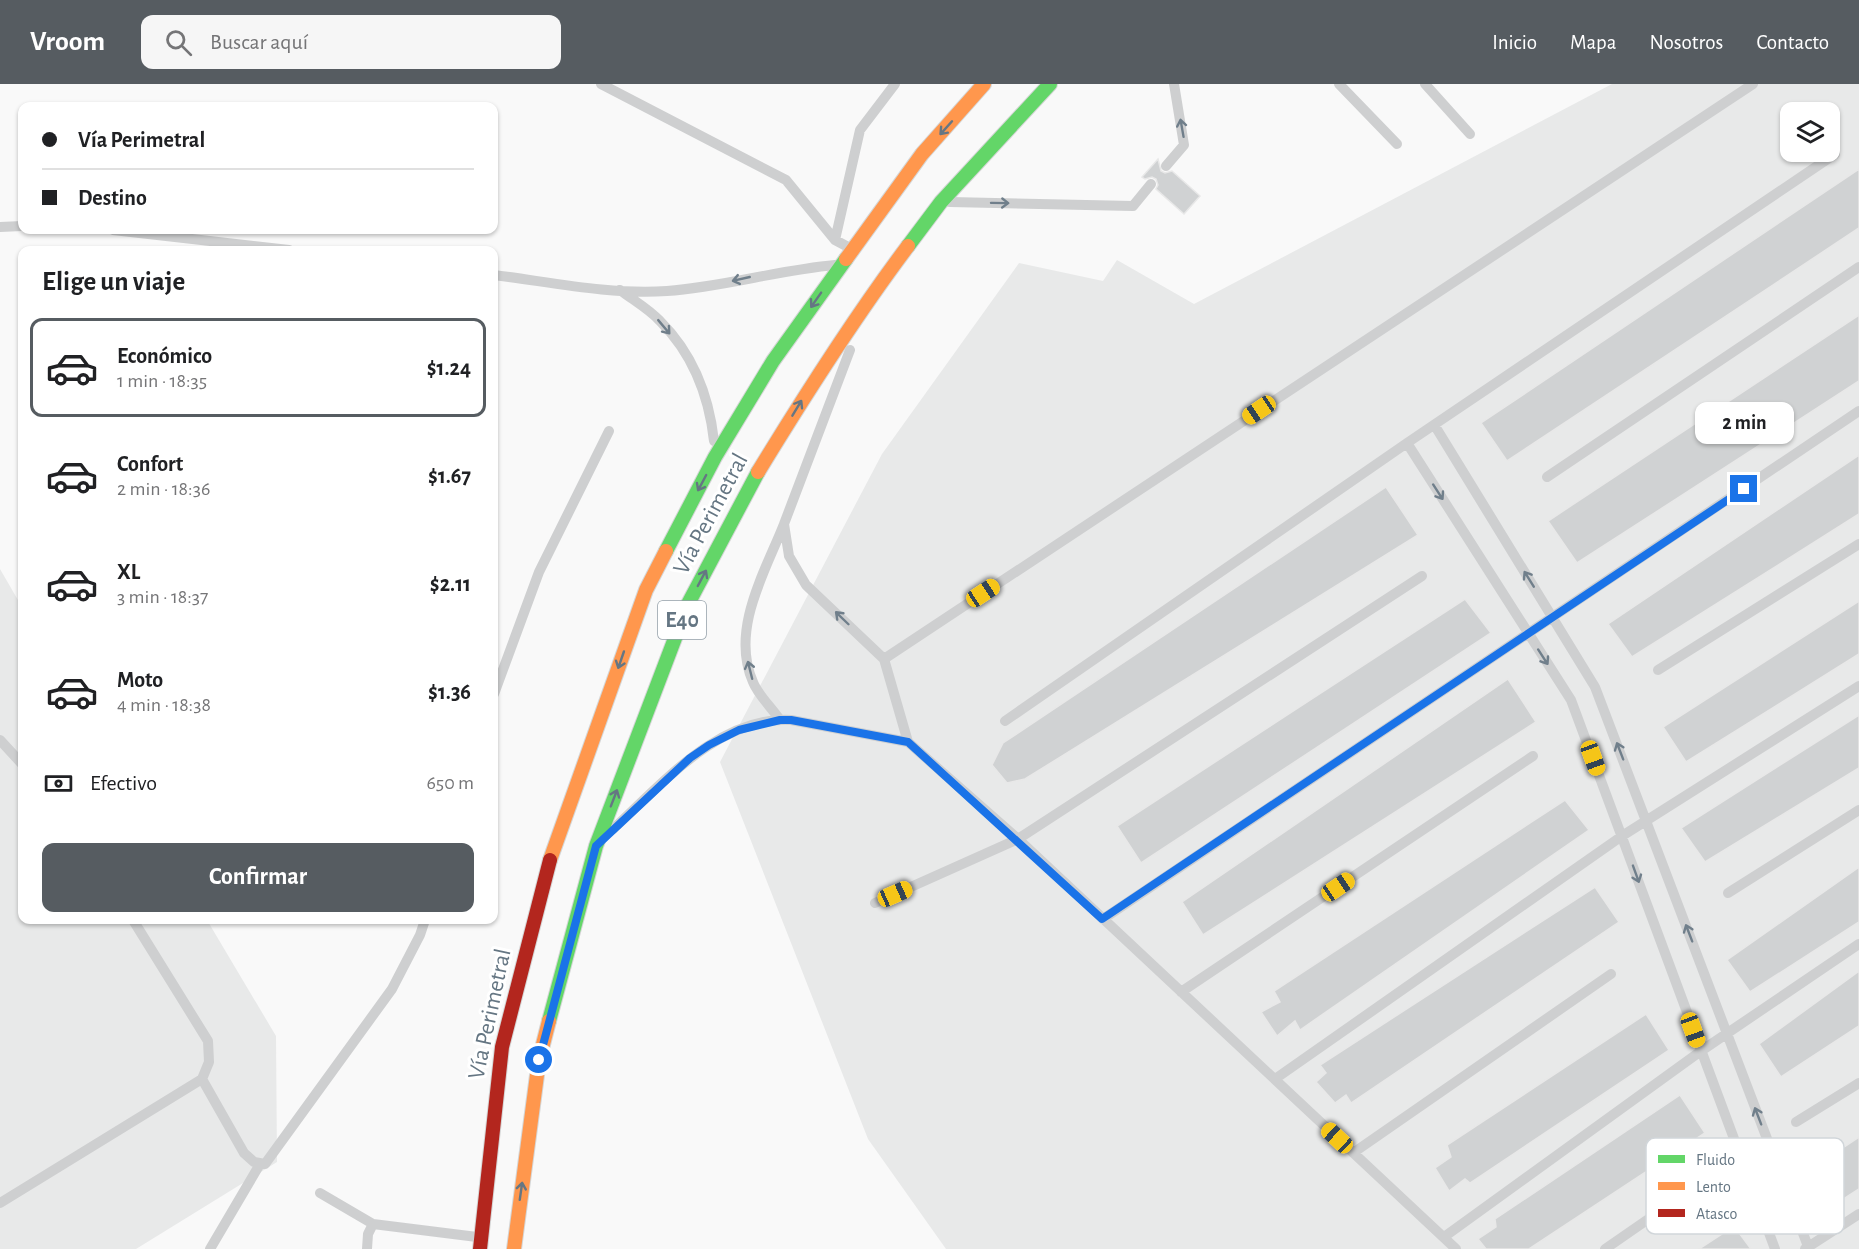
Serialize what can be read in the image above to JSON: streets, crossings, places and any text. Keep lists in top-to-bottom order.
{
  "streets": {
    "highway": ["Vía Perimetral", "E40"]
  },
  "legend": ["Fluido", "Lento", "Atasco"],
  "page": {
    "header": "Vroom",
    "search": "Buscar aquí",
    "nav": [
      "Inicio",
      "Mapa",
      "Nosotros",
      "Contacto"
    ],
    "banner": ["Vía Perimetral", "Destino"],
    "heading": "Elige un viaje",
    "list": [
      {
        "name": "Económico",
        "note": "1 min · 18:35",
        "value": "$1.24"
      },
      {
        "name": "Confort",
        "note": "2 min · 18:36",
        "value": "$1.67"
      },
      {
        "name": "XL",
        "note": "3 min · 18:37",
        "value": "$2.11"
      },
      {
        "name": "Moto",
        "note": "4 min · 18:38",
        "value": "$1.36"
      }
    ],
    "bubble": "2 min",
    "pay": ["Efectivo", "650 m"],
    "buttons": "Confirmar"
  }
}
